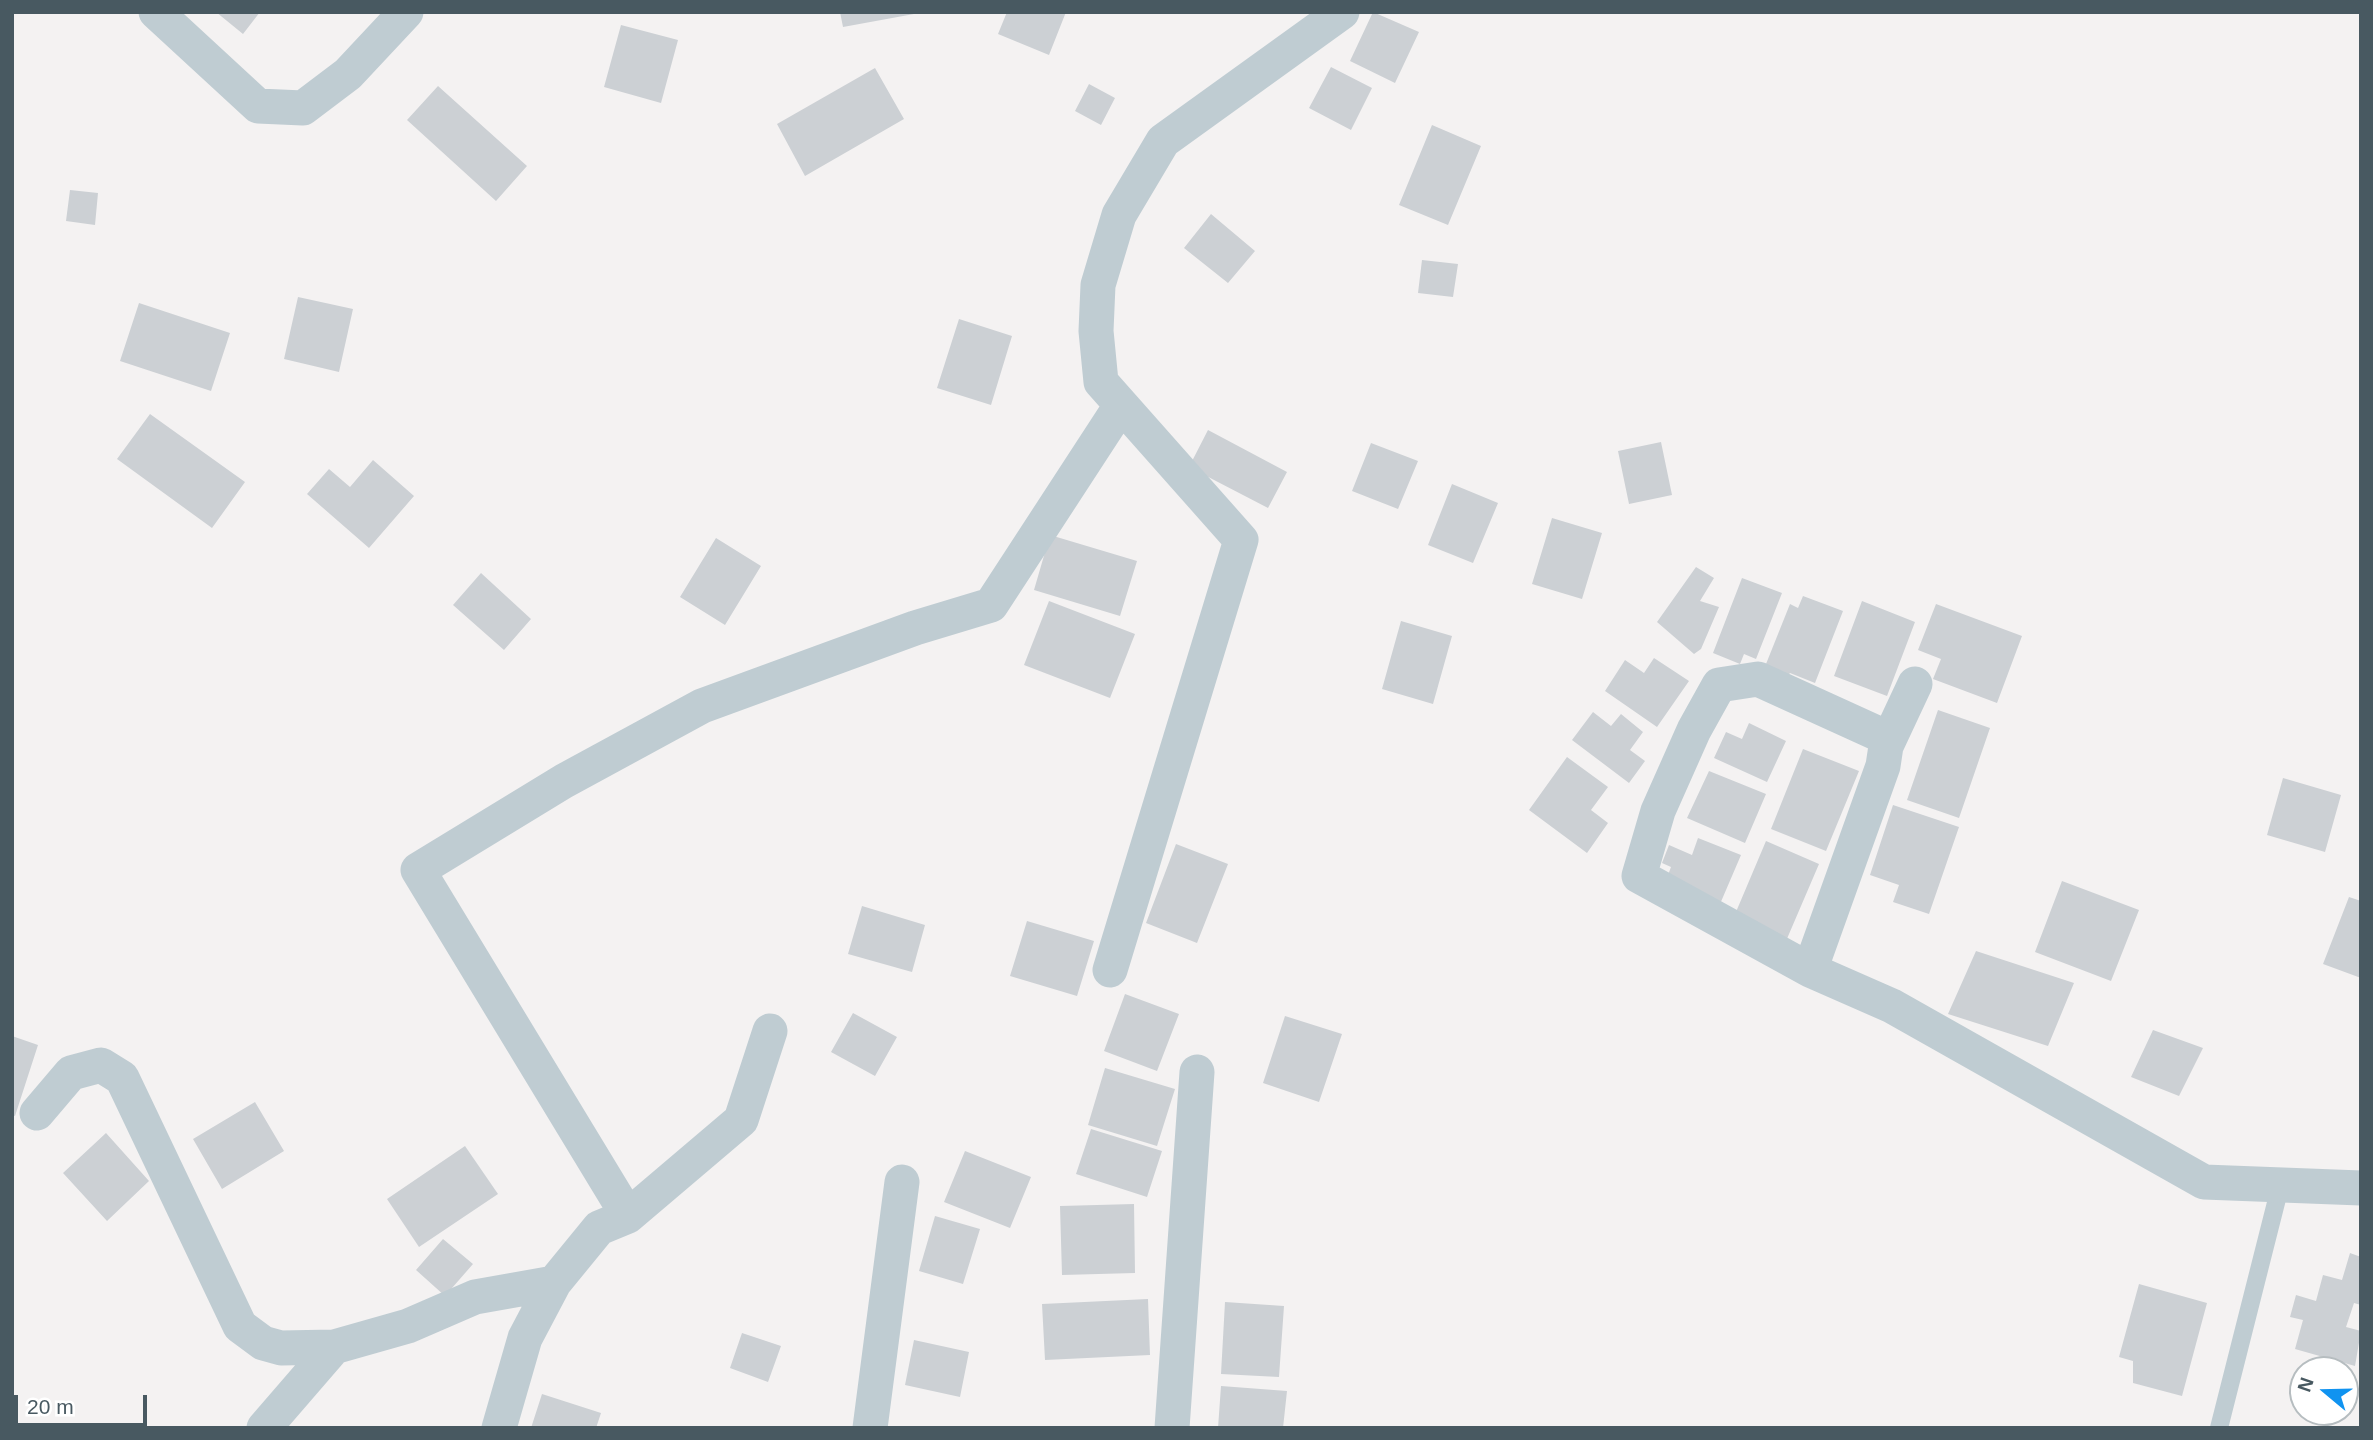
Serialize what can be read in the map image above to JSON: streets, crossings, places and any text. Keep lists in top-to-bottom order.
{
  "scale_bar": "20 m",
  "north": "left"
}
